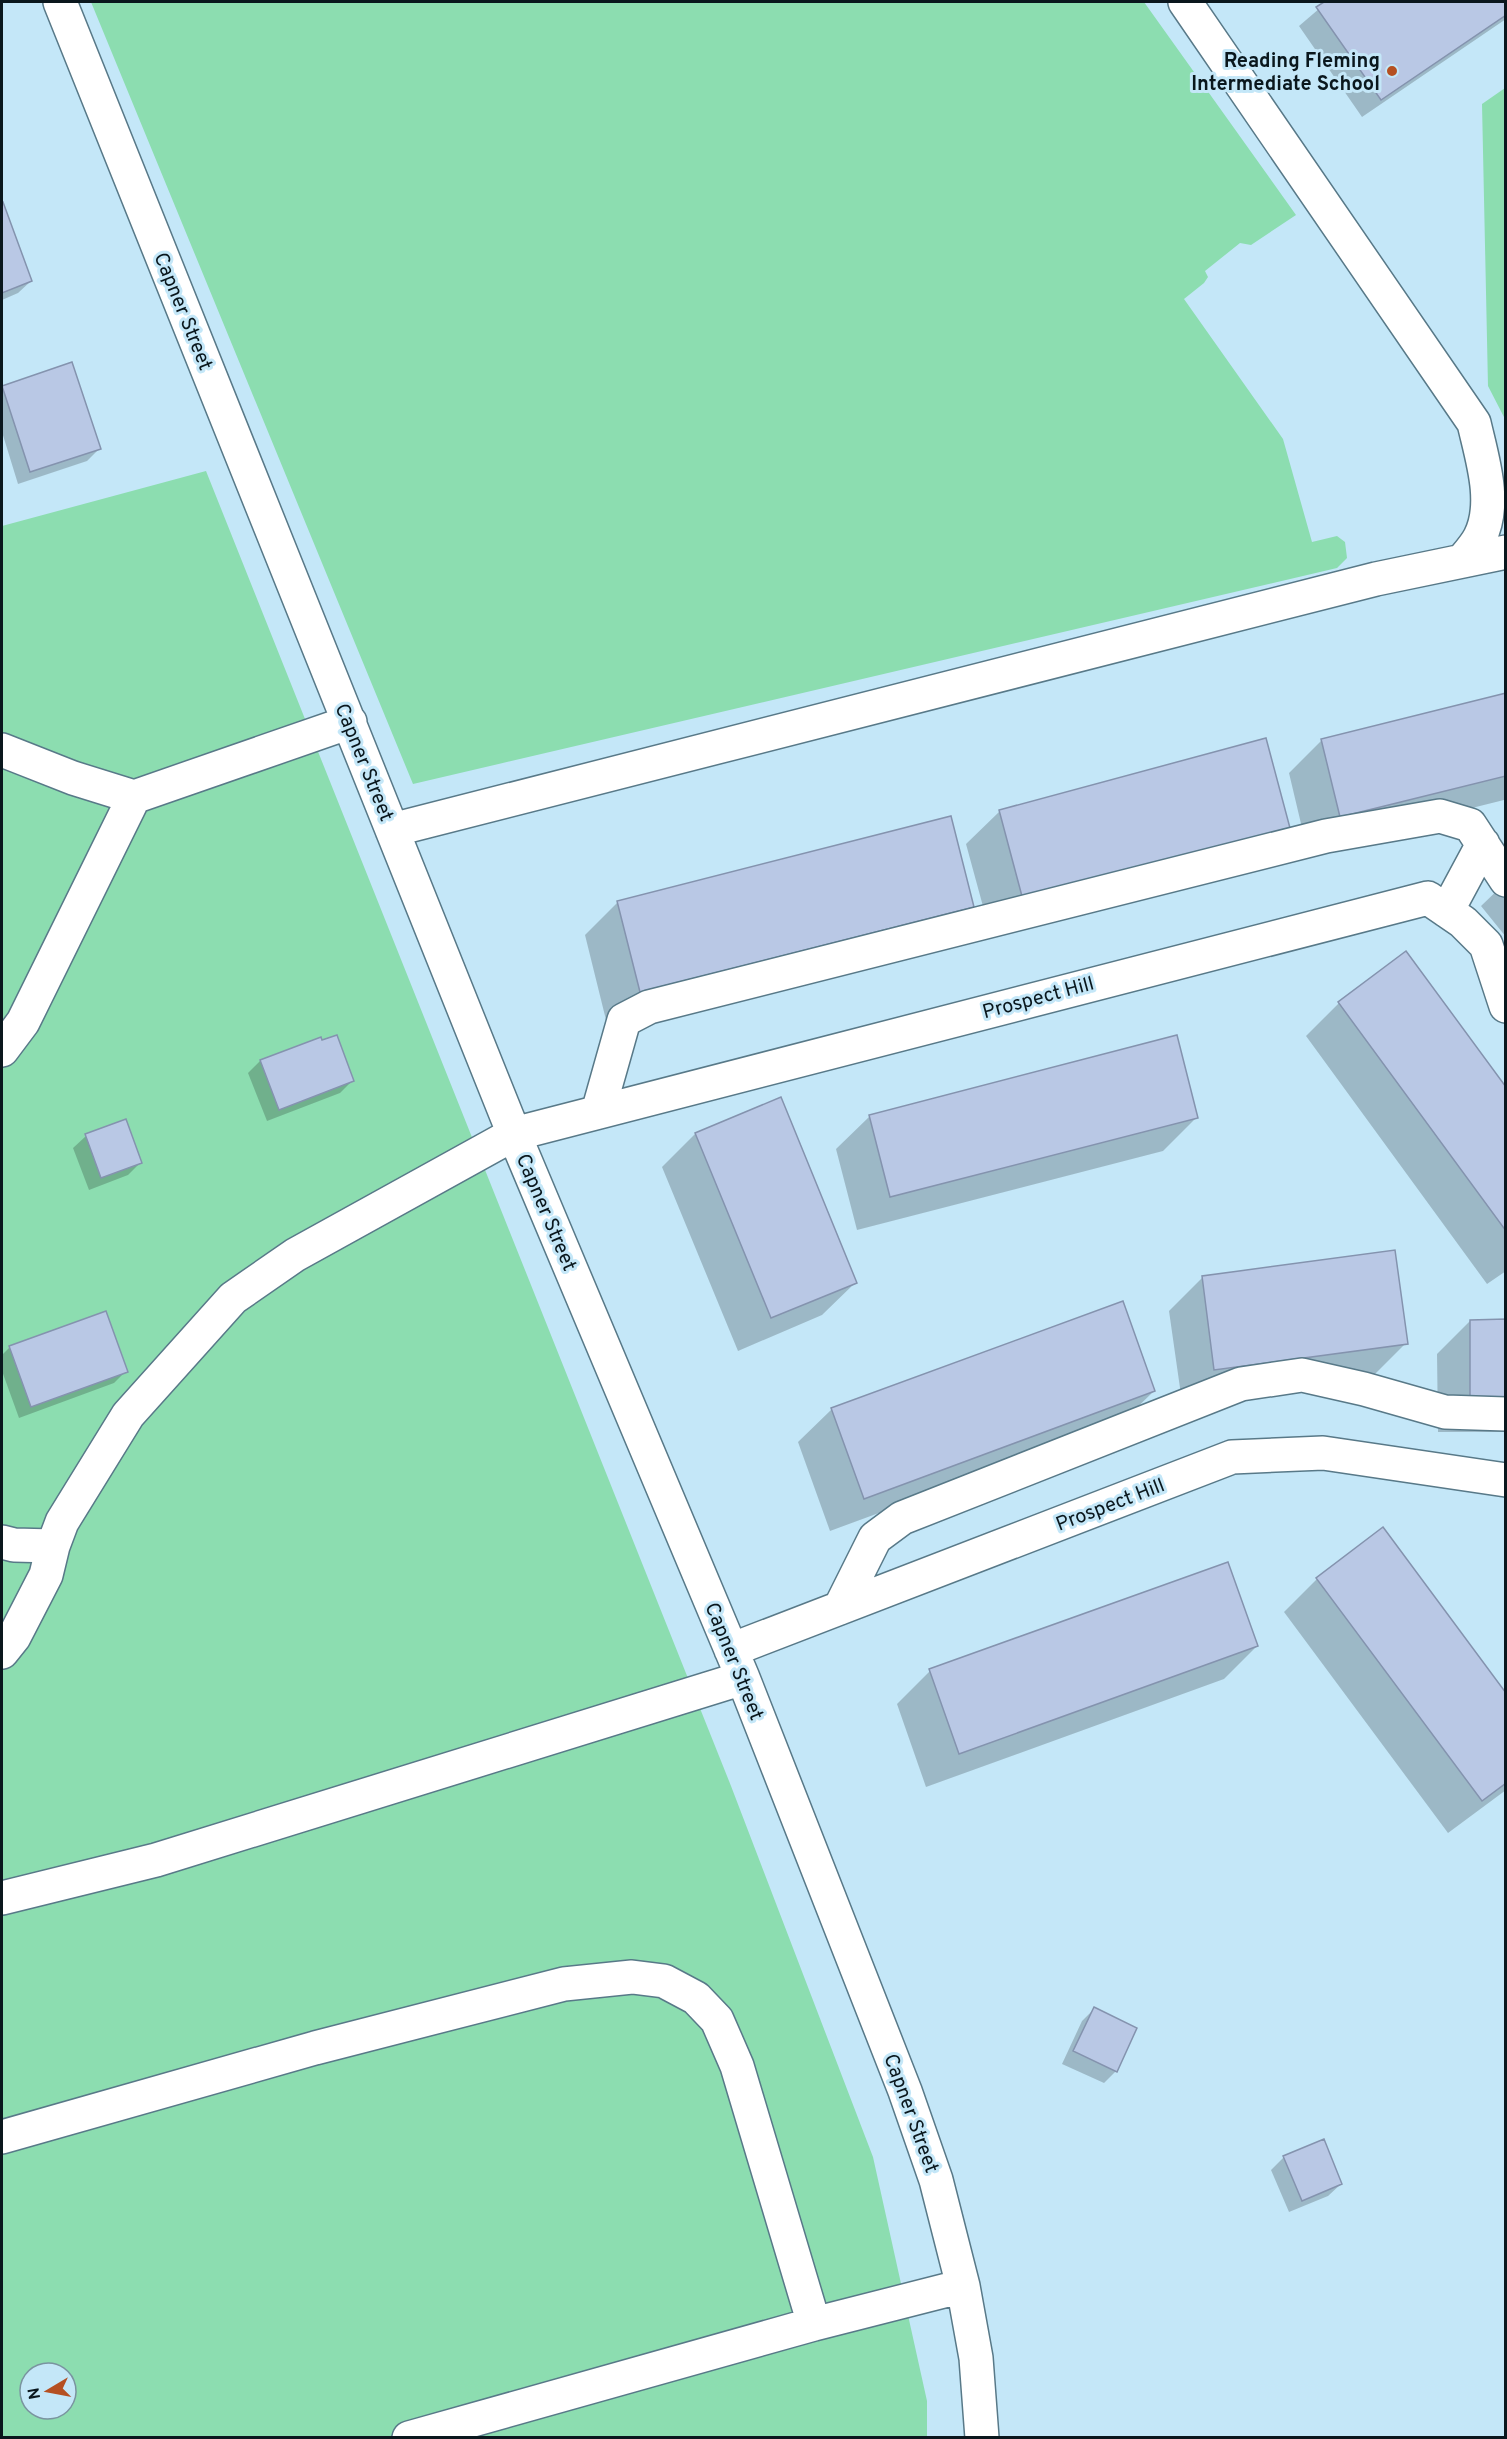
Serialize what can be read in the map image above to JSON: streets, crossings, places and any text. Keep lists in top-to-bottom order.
{
  "streets": {
    "street": ["Capner Street", "Prospect Hill"]
  },
  "crossings": [
    ["Capner Street", "Prospect Hill"]
  ],
  "places": ["Reading Fleming Intermediate School"],
  "north": "left"
}
